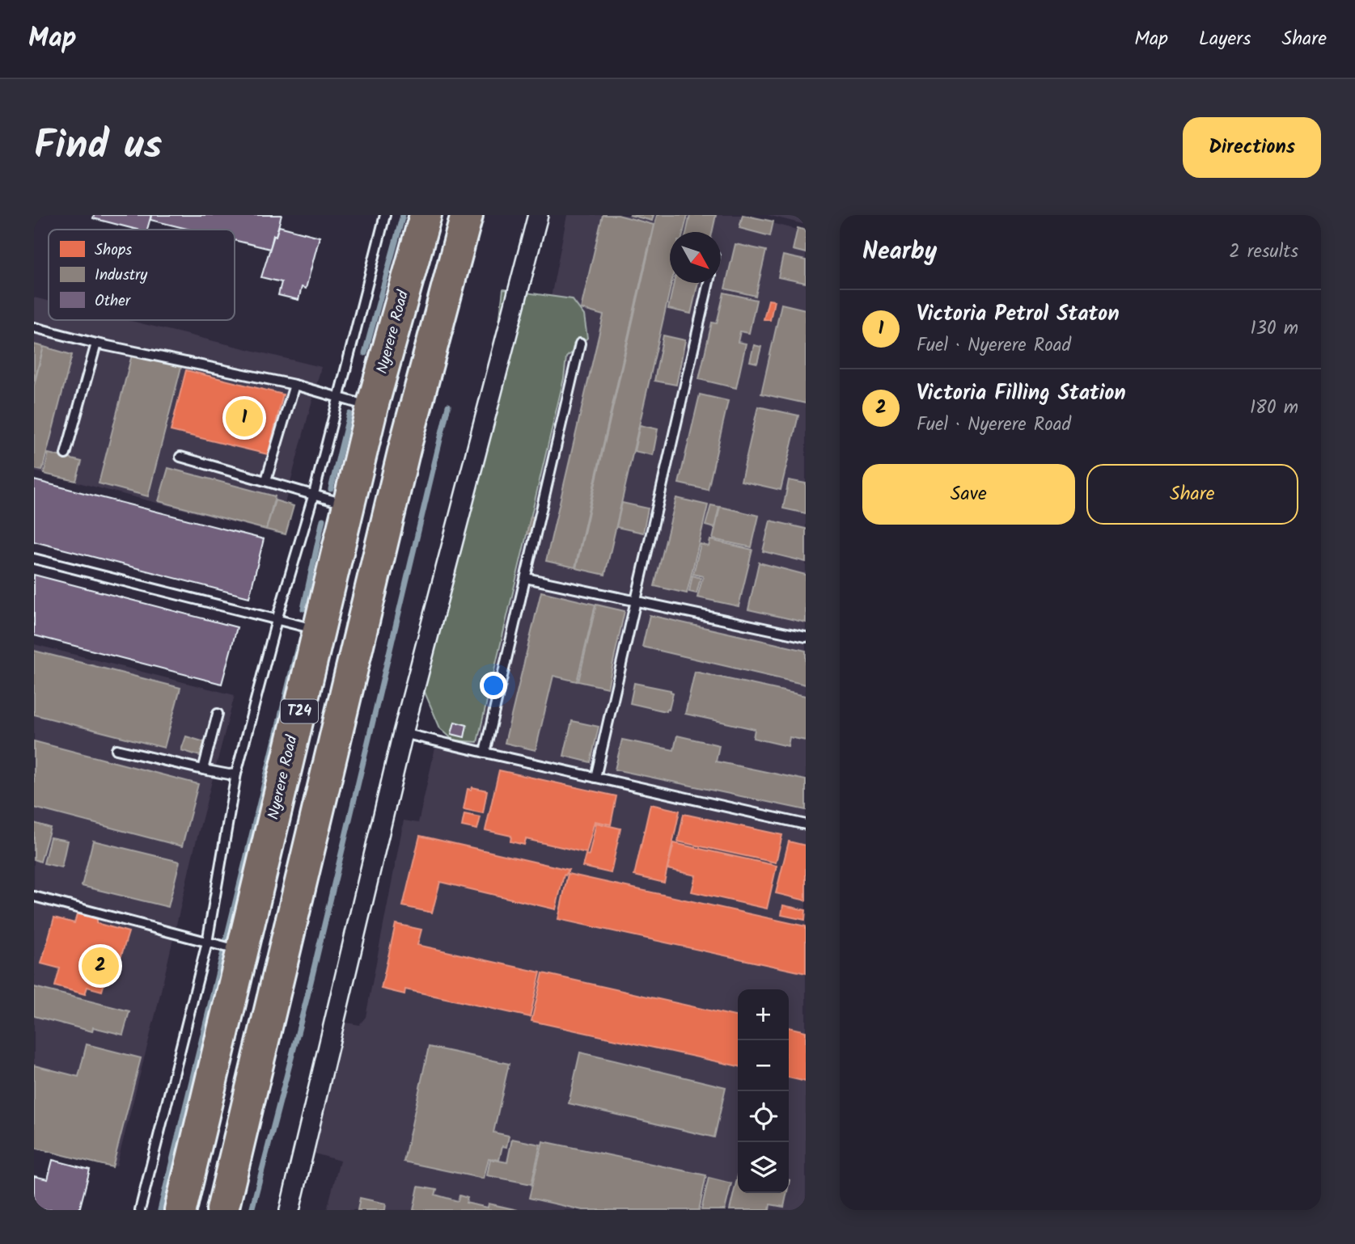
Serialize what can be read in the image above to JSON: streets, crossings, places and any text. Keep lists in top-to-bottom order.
{
  "streets": {
    "highway": ["Nyerere Road", "T24"]
  },
  "legend": ["Shops", "Industry", "Other"],
  "north": "bottom right",
  "page": {
    "header": "Map",
    "nav": ["Map", "Layers", "Share"],
    "title": "Find us",
    "buttons": [
      "Directions",
      ["Save", "Share"]
    ],
    "heading": ["Nearby", "2 results"],
    "list": [
      {
        "mark": "1",
        "name": "Victoria Petrol Staton",
        "note": "Fuel · Nyerere Road",
        "value": "130 m"
      },
      {
        "mark": "2",
        "name": "Victoria Filling Station",
        "note": "Fuel · Nyerere Road",
        "value": "180 m"
      }
    ],
    "pins": ["1", "2"],
    "map_buttons": ["+", "−"]
  }
}
